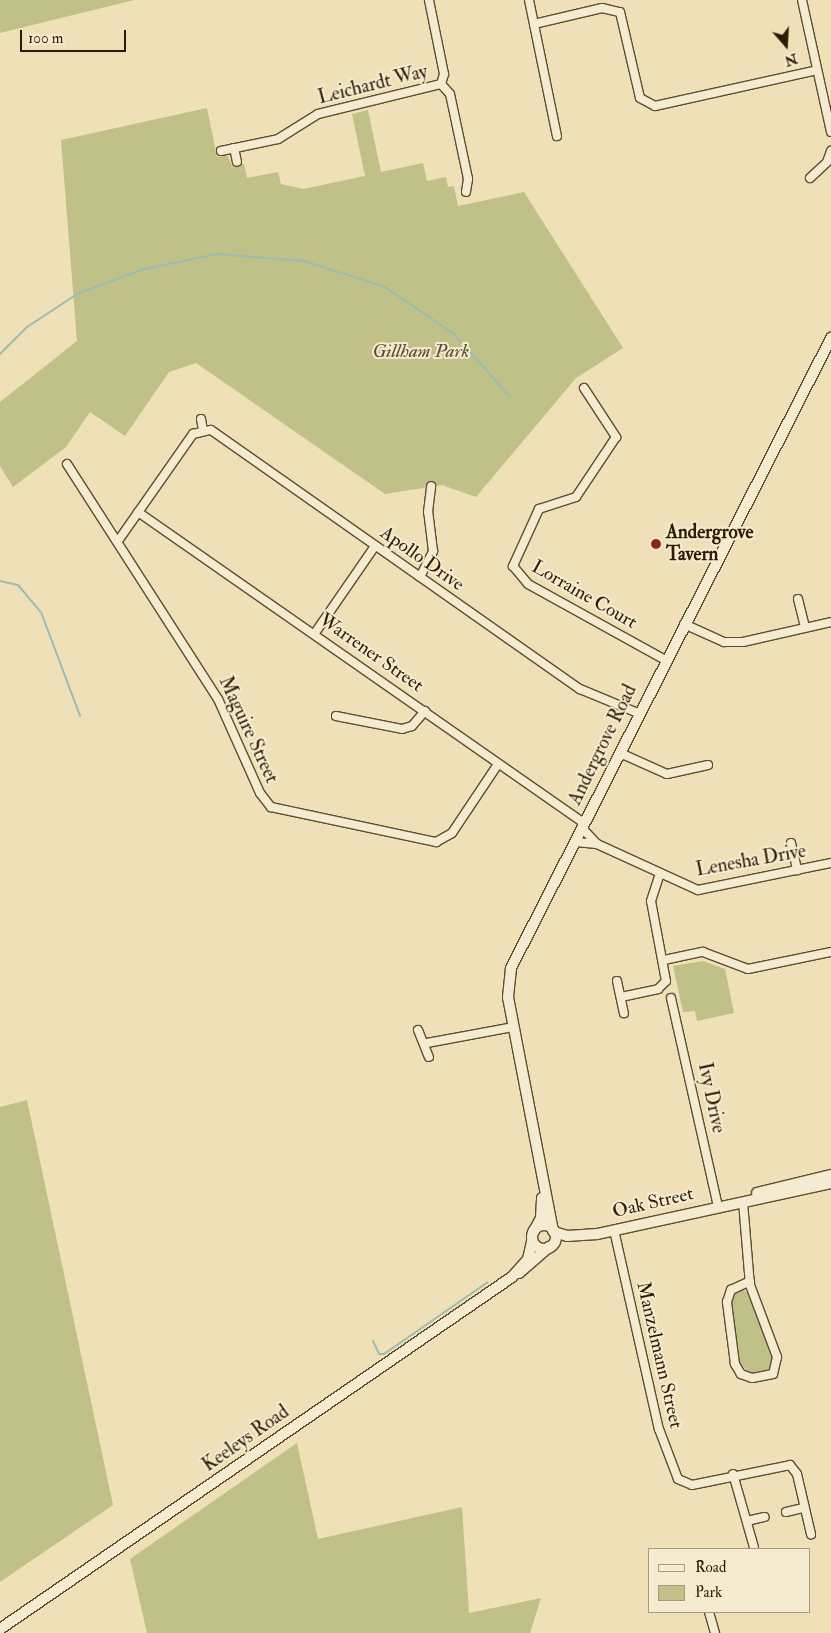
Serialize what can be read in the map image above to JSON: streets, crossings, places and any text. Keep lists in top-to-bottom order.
{
  "streets": {
    "street": [
      "Leichardt Way",
      "Apollo Drive",
      "Lorraine Court",
      "Warrener Street",
      "Maguire Street",
      "Andergrove Road",
      "Lenesha Drive",
      "Ivy Drive",
      "Oak Street",
      "Manzelmann Street",
      "Keeleys Road"
    ]
  },
  "crossings": [
    ["Apollo Drive", "Andergrove Road"],
    ["Lorraine Court", "Andergrove Road"],
    ["Warrener Street", "Maguire Street"],
    ["Warrener Street", "Andergrove Road"],
    ["Warrener Street", "Lenesha Drive"],
    ["Andergrove Road", "Lenesha Drive"],
    ["Andergrove Road", "Oak Street"],
    ["Andergrove Road", "Keeleys Road"],
    ["Ivy Drive", "Oak Street"],
    ["Oak Street", "Manzelmann Street"],
    ["Oak Street", "Keeleys Road"]
  ],
  "parks": ["Gillham Park"],
  "places": ["Andergrove Tavern"],
  "legend": ["Road", "Park"],
  "scale_bar": "100 m",
  "north": "bottom"
}
